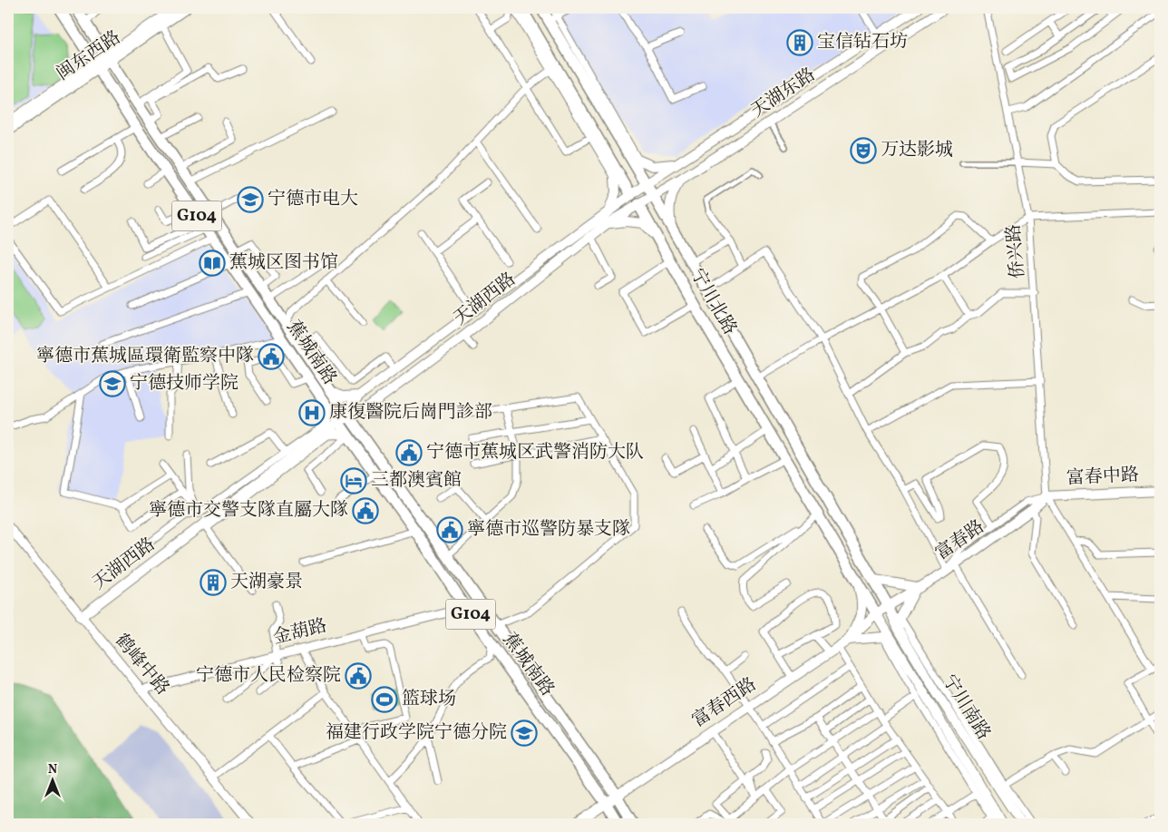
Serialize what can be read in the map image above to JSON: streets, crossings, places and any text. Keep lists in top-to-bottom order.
{
  "streets": {
    "main road": [
      "闽东西路",
      "天湖东路",
      "G104",
      "天湖西路",
      "宁川北路",
      "蕉城南路",
      "富春中路",
      "富春路",
      "富春西路",
      "宁川南路"
    ],
    "street": ["侨兴路", "金葫路", "鹤峰中路"]
  },
  "crossings": [
    ["闽东西路", "蕉城南路"],
    ["天湖东路", "天湖西路"],
    ["天湖东路", "宁川北路"],
    ["侨兴路", "富春中路"],
    ["侨兴路", "富春路"],
    ["天湖西路", "宁川北路"],
    ["天湖西路", "蕉城南路"],
    ["天湖西路", "鹤峰中路"],
    ["宁川北路", "富春路"],
    ["宁川北路", "富春西路"],
    ["宁川北路", "宁川南路"],
    ["蕉城南路", "金葫路"],
    ["蕉城南路", "富春西路"],
    ["富春中路", "富春路"],
    ["富春路", "富春西路"],
    ["富春路", "宁川南路"],
    ["金葫路", "鹤峰中路"],
    ["富春西路", "宁川南路"]
  ],
  "places": {
    "building": ["宝信钻石坊", "天湖豪景"],
    "theatre": ["万达影城"],
    "school or university": ["宁德市电大", "宁德技师学院", "福建行政学院宁德分院"],
    "library": ["蕉城区图书馆"],
    "public building": [
      "寧德市蕉城區環衛監察中隊",
      "宁德市蕉城区武警消防大队",
      "寧德市交警支隊直屬大隊",
      "寧德市巡警防暴支隊",
      "宁德市人民检察院"
    ],
    "hospital": ["康復醫院后崗門診部"],
    "hotel": ["三都澳賓館"],
    "sports": ["篮球场"]
  },
  "north": "top"
}
